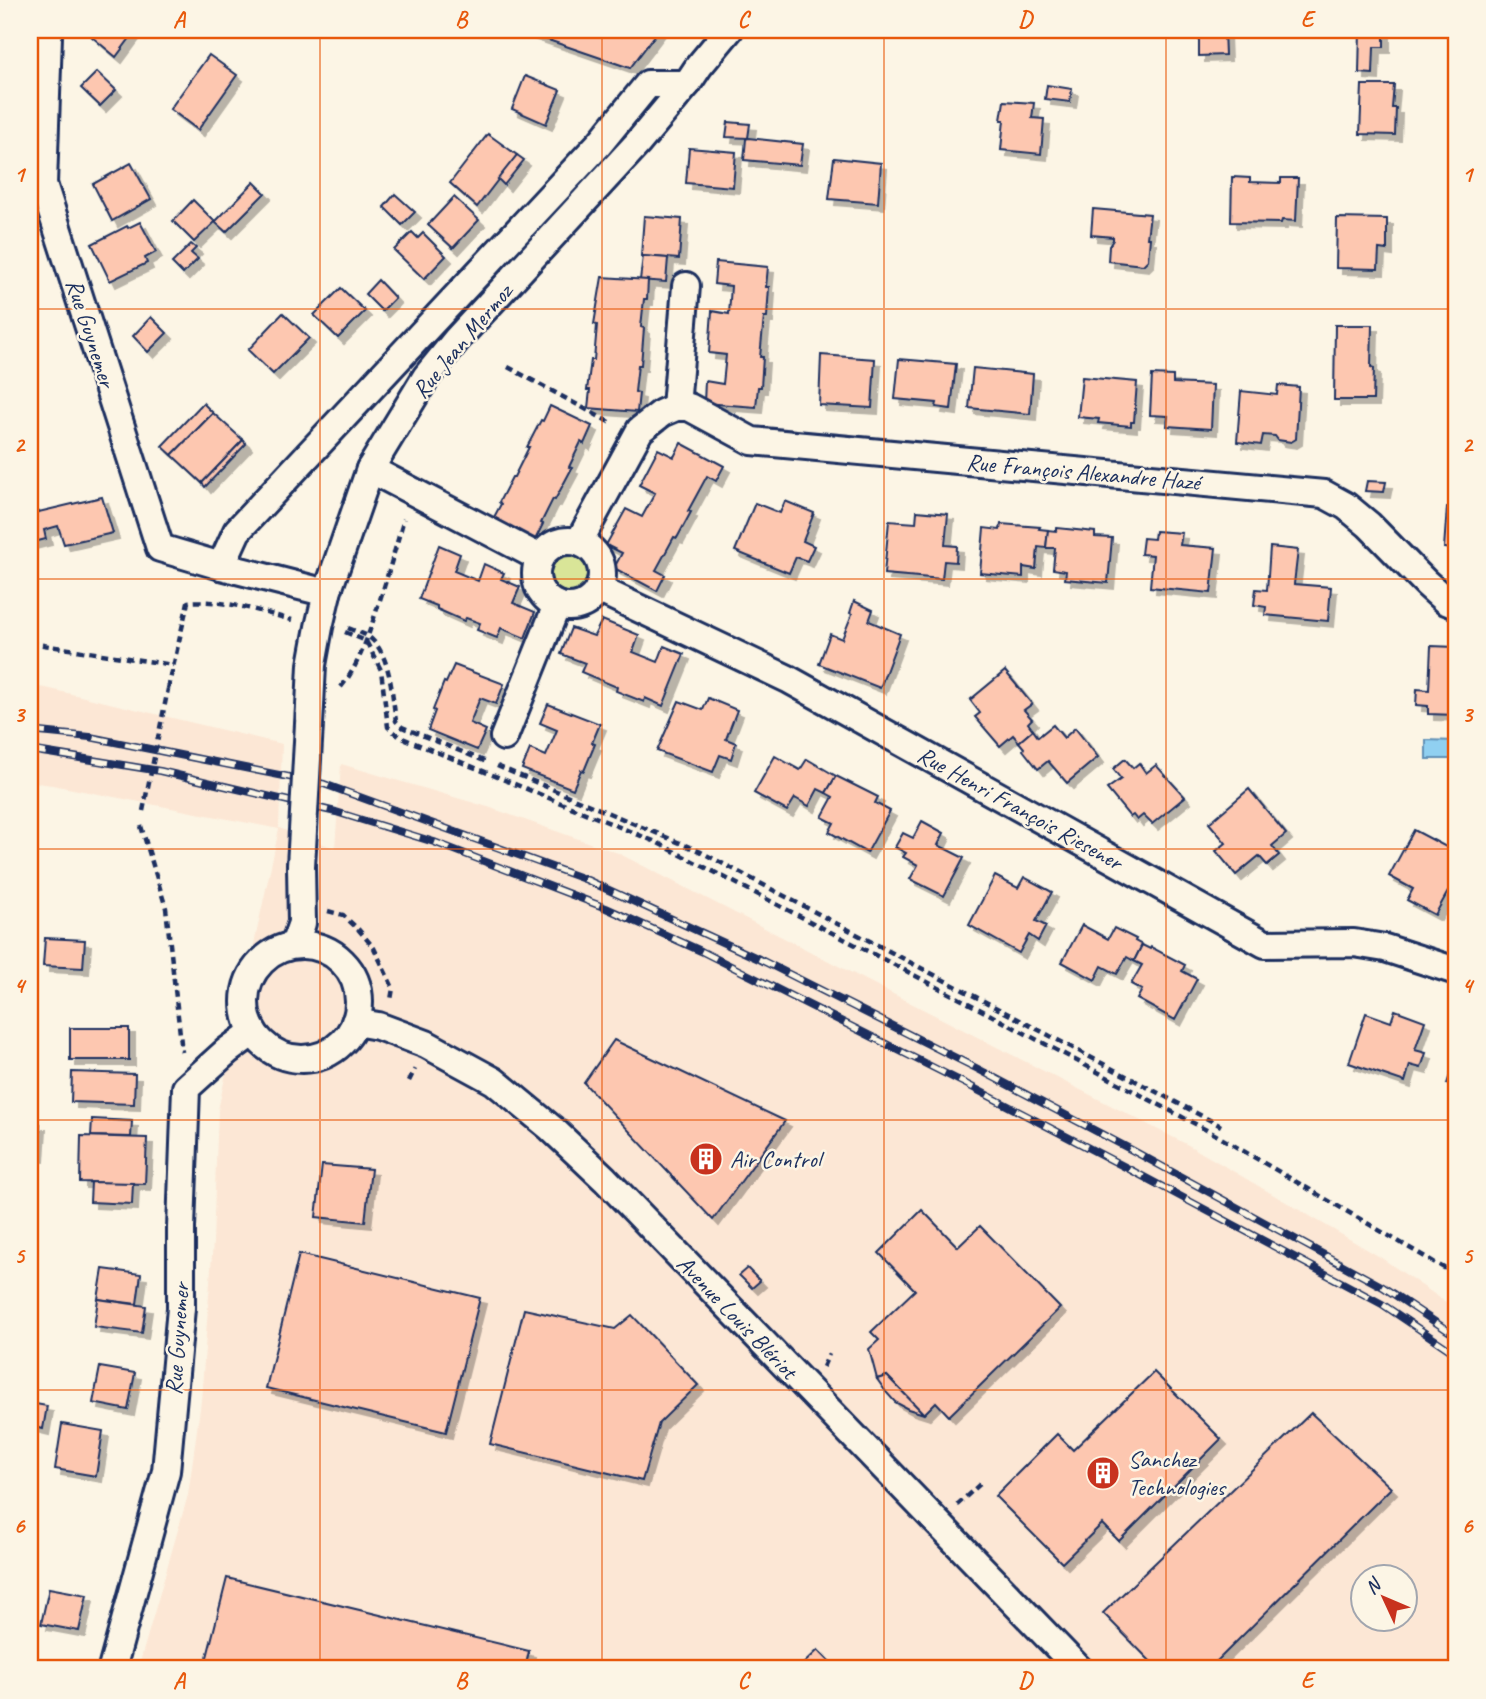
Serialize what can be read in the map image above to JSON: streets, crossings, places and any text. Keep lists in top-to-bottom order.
{
  "streets": {
    "street": [
      "Rue Guynemer",
      "Rue Jean Mermoz",
      "Rue François Alexandre Hazé",
      "Rue Henri François Riesener",
      "Avenue Louis Blériot"
    ]
  },
  "crossings": [
    ["Rue Guynemer", "Rue Jean Mermoz"]
  ],
  "places": {
    "building": ["Air Control", "Sanchez Technologies"]
  },
  "north": "top left",
  "grid": {
    "columns": [
      "A",
      "B",
      "C",
      "D",
      "E"
    ],
    "rows": [
      "1",
      "2",
      "3",
      "4",
      "5",
      "6"
    ]
  }
}
